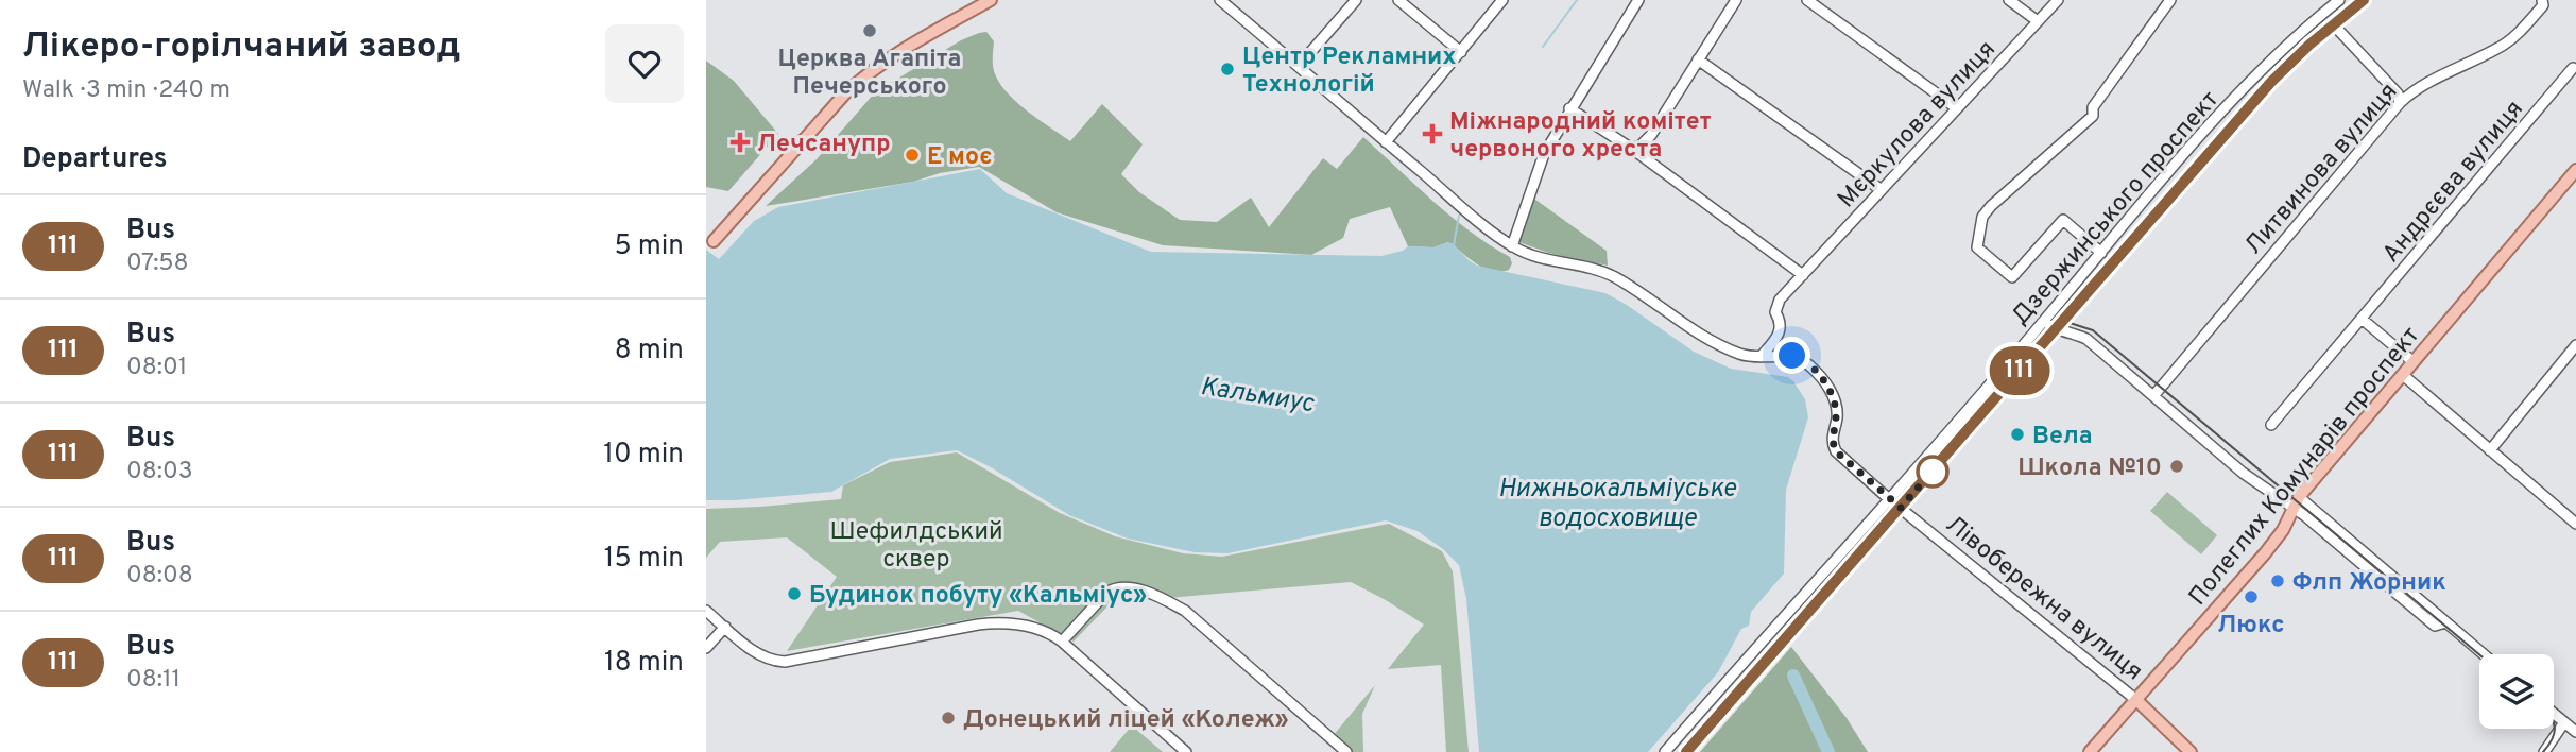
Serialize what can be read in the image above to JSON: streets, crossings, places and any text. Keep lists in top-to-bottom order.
{
  "streets": {
    "main road": ["Полеглих Комунарів проспект", "Лівобережна вулиця"],
    "street": [
      "Мєркулова вулиця",
      "Литвинова вулиця",
      "Андрєєва вулиця",
      "Дзержинського проспект"
    ]
  },
  "crossings": [
    ["Мєркулова вулиця", "Лівобережна вулиця"],
    ["Дзержинського проспект", "Лівобережна вулиця"],
    ["Полеглих Комунарів проспект", "Лівобережна вулиця"]
  ],
  "water": ["Кальмиус", "Нижньокальміуське водосховище"],
  "parks": ["Шефилдський сквер"],
  "places": {
    "other": [
      "Церква Агапіта Печерського",
      "Центр Рекламних Технологій",
      "Е моє",
      "Вела",
      "Школа №10",
      "Флп Жорник",
      "Будинок побуту «Кальміус»",
      "Люкс",
      "Донецький ліцей «Колеж»"
    ],
    "health": ["Міжнародний комітет червоного хреста", "Лечсанупр"]
  },
  "lines": ["bus line 111"],
  "page": {
    "heading": [
      ["Лікеро-горілчаний завод", "Walk · 3 min · 240 m"],
      "Departures"
    ],
    "on_map": "111",
    "list": [
      {
        "mark": "111",
        "name": "Bus",
        "note": "07:58",
        "value": "5 min"
      },
      {
        "mark": "111",
        "name": "Bus",
        "note": "08:01",
        "value": "8 min"
      },
      {
        "mark": "111",
        "name": "Bus",
        "note": "08:03",
        "value": "10 min"
      },
      {
        "mark": "111",
        "name": "Bus",
        "note": "08:08",
        "value": "15 min"
      },
      {
        "mark": "111",
        "name": "Bus",
        "note": "08:11",
        "value": "18 min"
      }
    ]
  }
}
